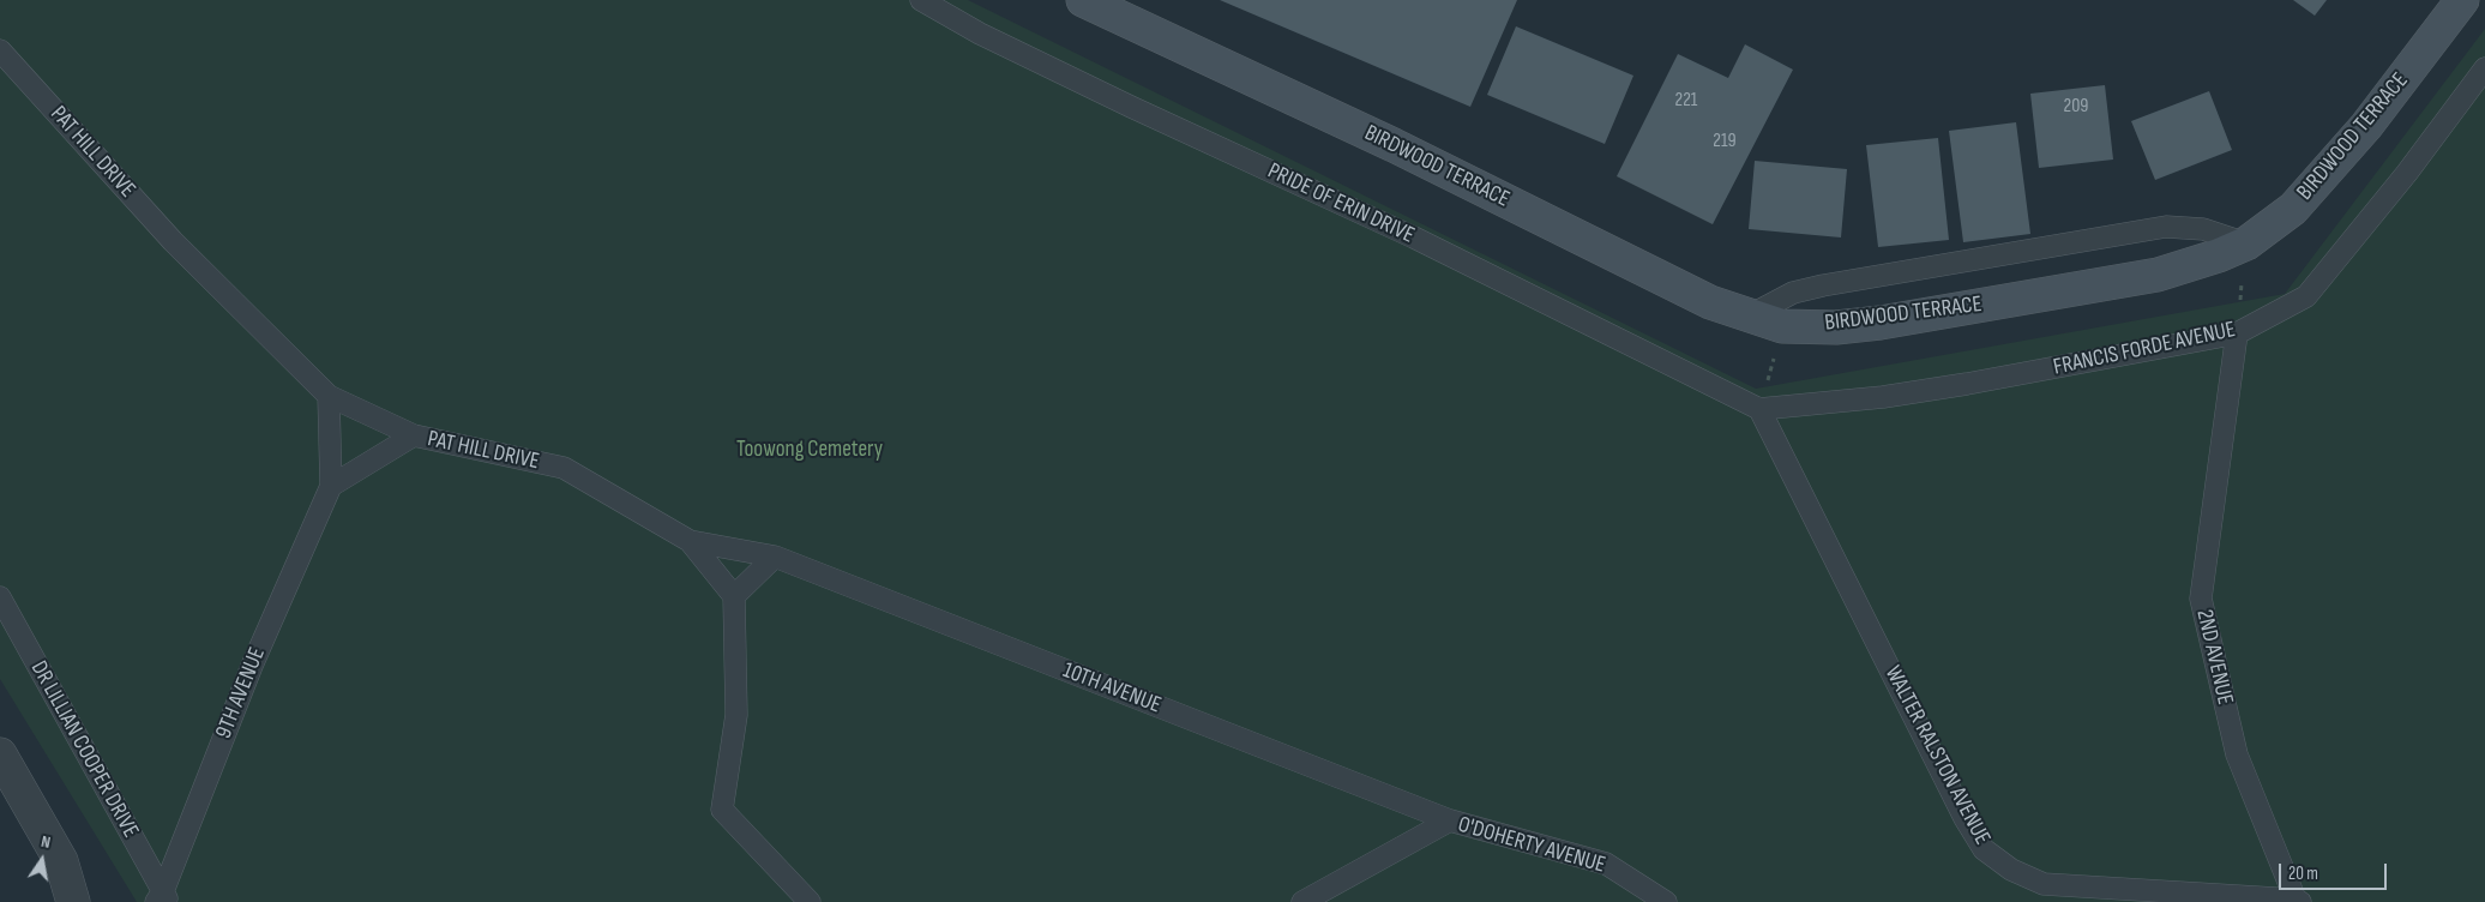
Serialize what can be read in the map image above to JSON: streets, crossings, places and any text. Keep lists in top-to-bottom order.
{
  "streets": {
    "main road": ["BIRDWOOD TERRACE"],
    "lane": [
      "PAT HILL DRIVE",
      "PRIDE OF ERIN DRIVE",
      "FRANCIS FORDE AVENUE",
      "2ND AVENUE",
      "10TH AVENUE",
      "9TH AVENUE",
      "DR LILLIAN COOPER DRIVE",
      "WALTER RALSTON AVENUE",
      "O'DOHERTY AVENUE"
    ]
  },
  "crossings": [
    ["PAT HILL DRIVE", "10TH AVENUE"],
    ["PRIDE OF ERIN DRIVE", "FRANCIS FORDE AVENUE"],
    ["PRIDE OF ERIN DRIVE", "WALTER RALSTON AVENUE"],
    ["FRANCIS FORDE AVENUE", "2ND AVENUE"],
    ["FRANCIS FORDE AVENUE", "WALTER RALSTON AVENUE"],
    ["2ND AVENUE", "WALTER RALSTON AVENUE"],
    ["10TH AVENUE", "O'DOHERTY AVENUE"],
    ["9TH AVENUE", "DR LILLIAN COOPER DRIVE"]
  ],
  "parks": ["Toowong Cemetery"],
  "house_numbers": ["221", "209", "219"],
  "scale_bar": "20 m",
  "north": "top"
}
